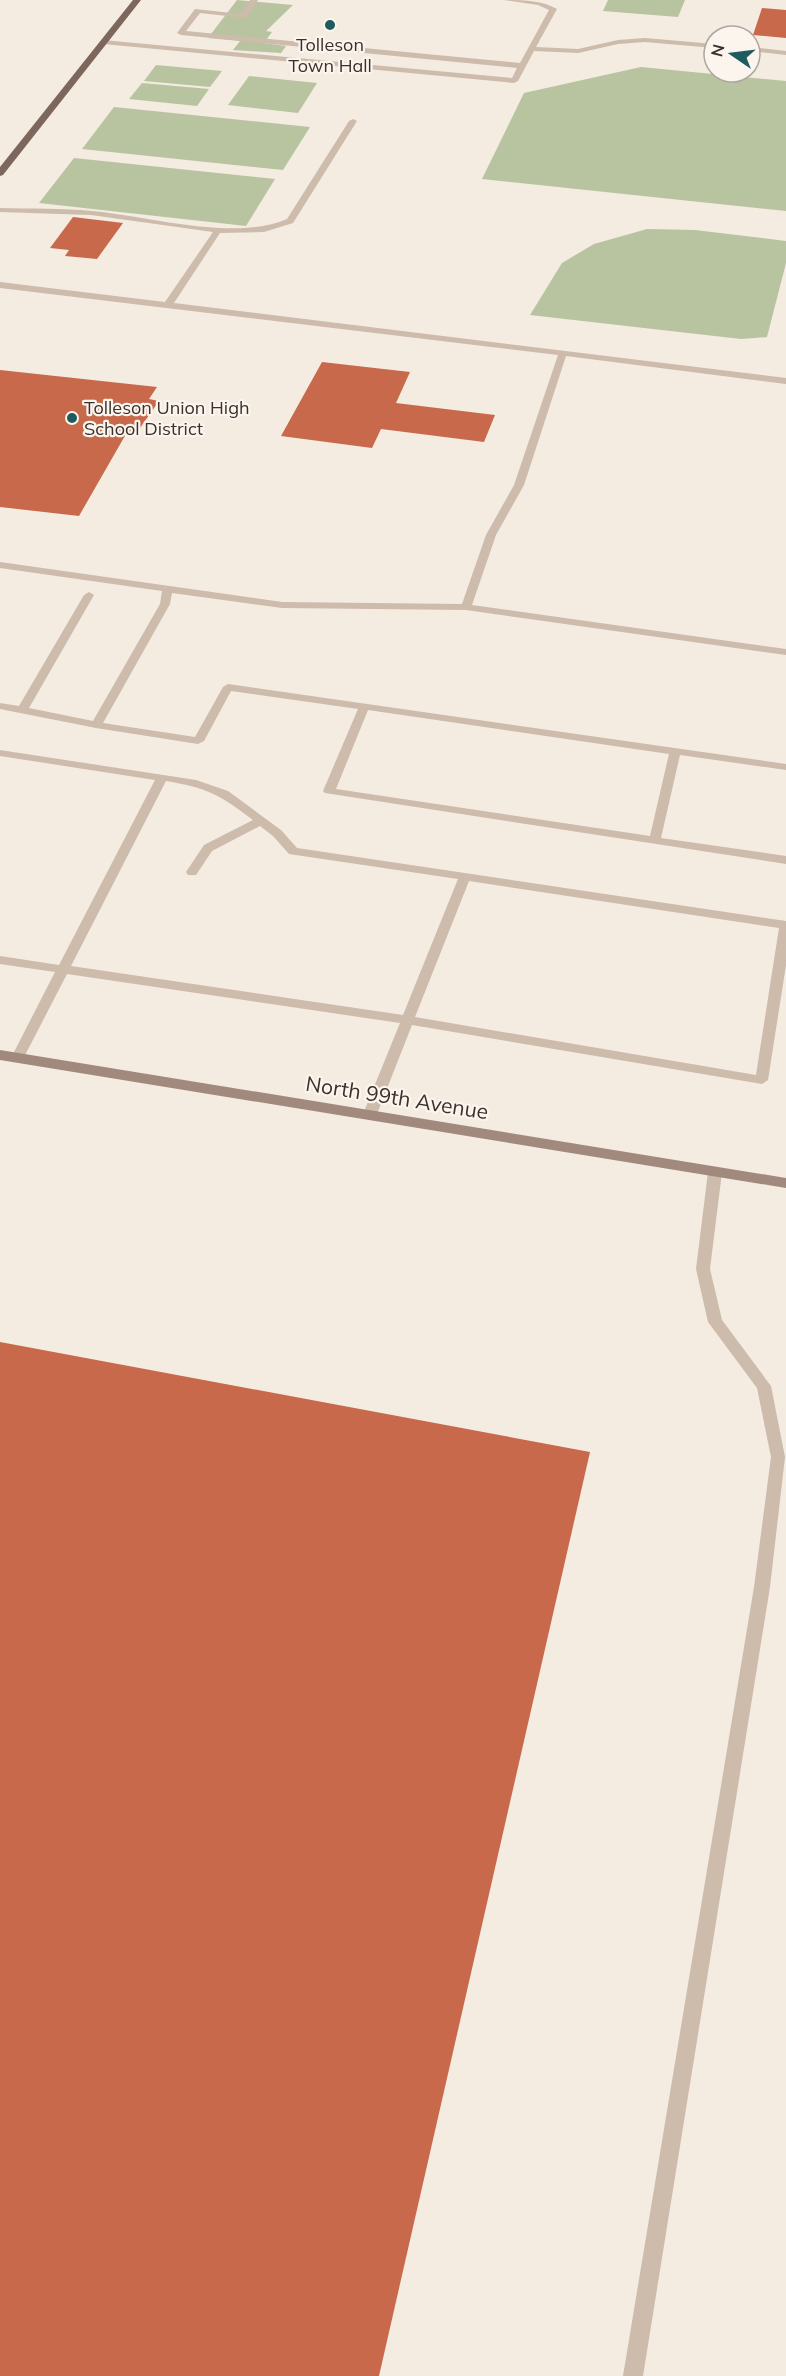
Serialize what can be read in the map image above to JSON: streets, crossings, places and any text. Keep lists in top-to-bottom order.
{
  "streets": {
    "main road": ["North 99th Avenue"]
  },
  "places": ["Tolleson Town Hall", "Tolleson Union High School District"],
  "north": "left"
}
